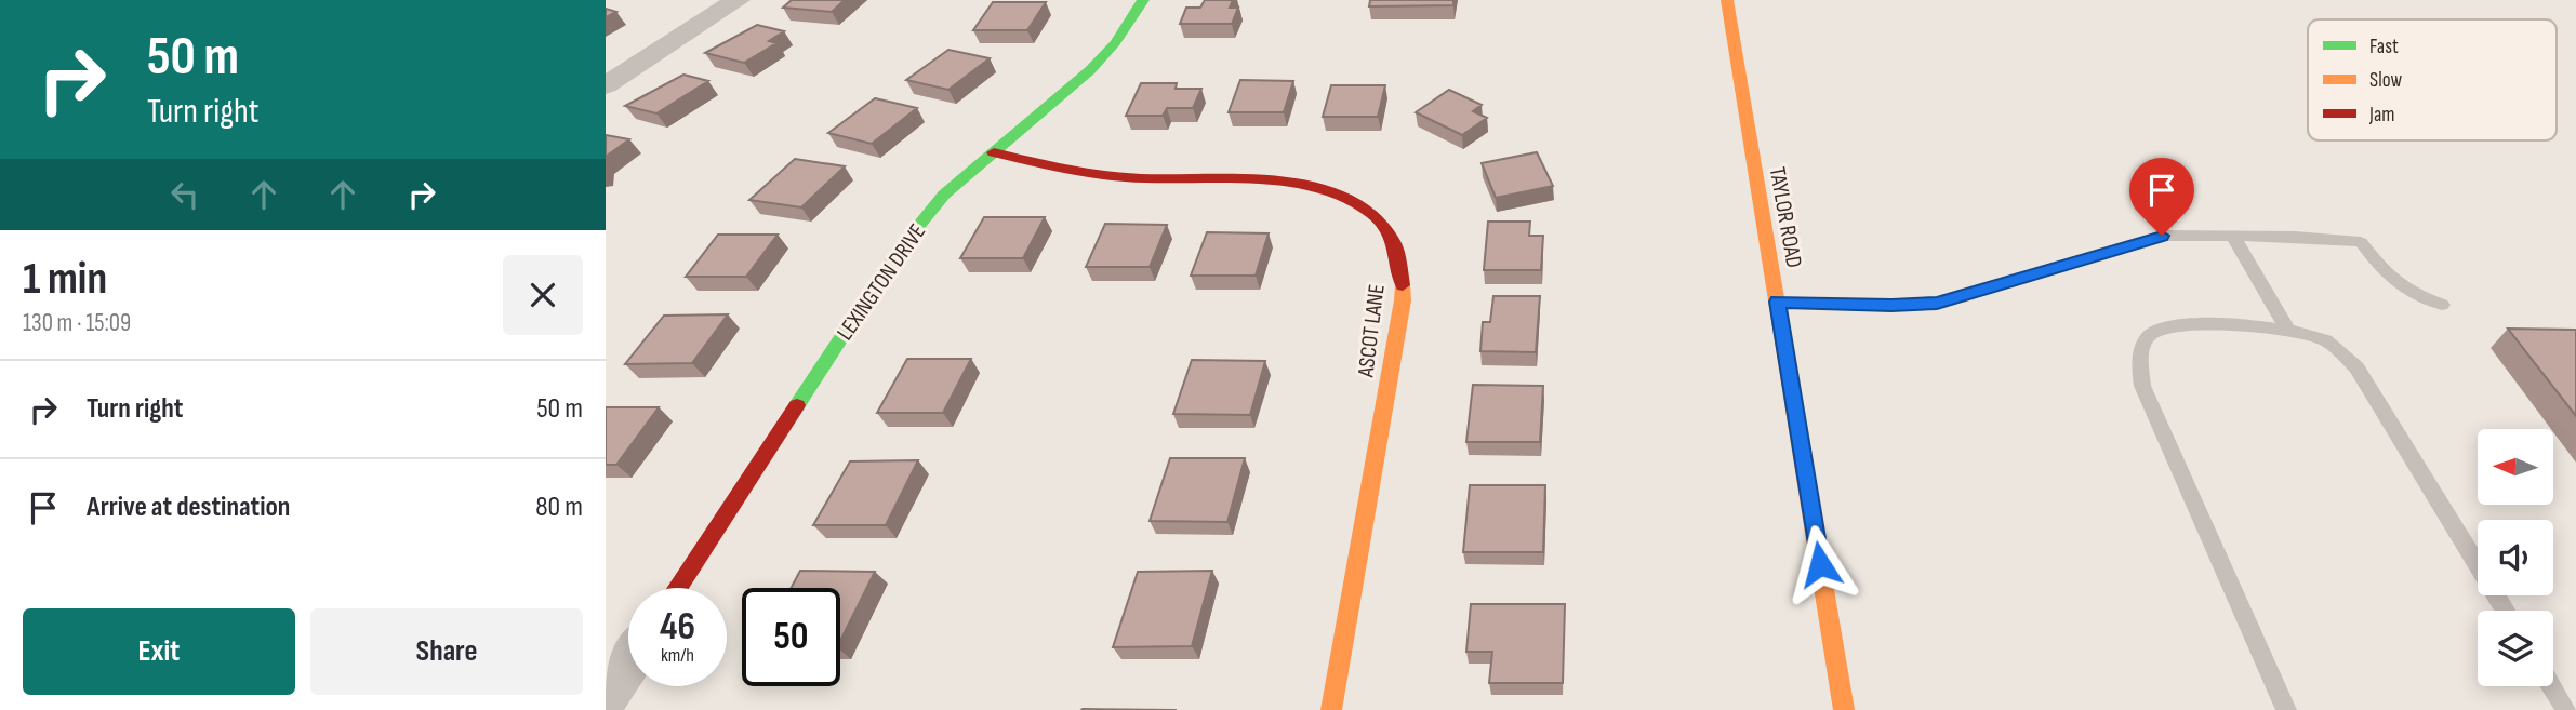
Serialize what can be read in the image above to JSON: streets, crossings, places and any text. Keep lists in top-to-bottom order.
{
  "streets": {
    "street": ["TAYLOR ROAD", "LEXINGTON DRIVE", "ASCOT LANE"]
  },
  "crossings": [
    ["LEXINGTON DRIVE", "ASCOT LANE"]
  ],
  "legend": ["Fast", "Slow", "Jam"],
  "north": "left",
  "page": {
    "turn": ["50 m", "Turn right"],
    "heading": ["1 min", "130 m · 15:09"],
    "list": [
      {
        "name": "Turn right",
        "value": "50 m"
      },
      {
        "name": "Arrive at destination",
        "value": "80 m"
      }
    ],
    "speed": "46 km/h",
    "limit": "50",
    "buttons": ["Exit", "Share"]
  }
}
